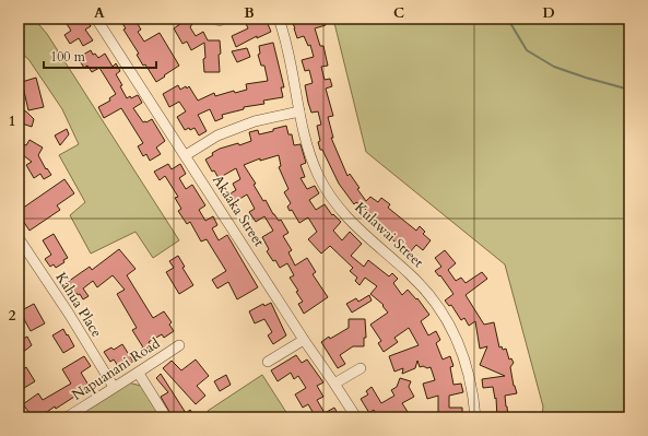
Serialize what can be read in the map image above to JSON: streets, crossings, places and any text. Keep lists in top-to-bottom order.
{
  "streets": {
    "street": [
      "Akaaka Street",
      "Kulawai Street",
      "Kahua Place",
      "Napuanani Road"
    ]
  },
  "crossings": [
    ["Kahua Place", "Napuanani Road"]
  ],
  "scale_bar": "100 m",
  "grid": {
    "columns": [
      "A",
      "B",
      "C",
      "D"
    ],
    "rows": ["1", "2"]
  }
}
